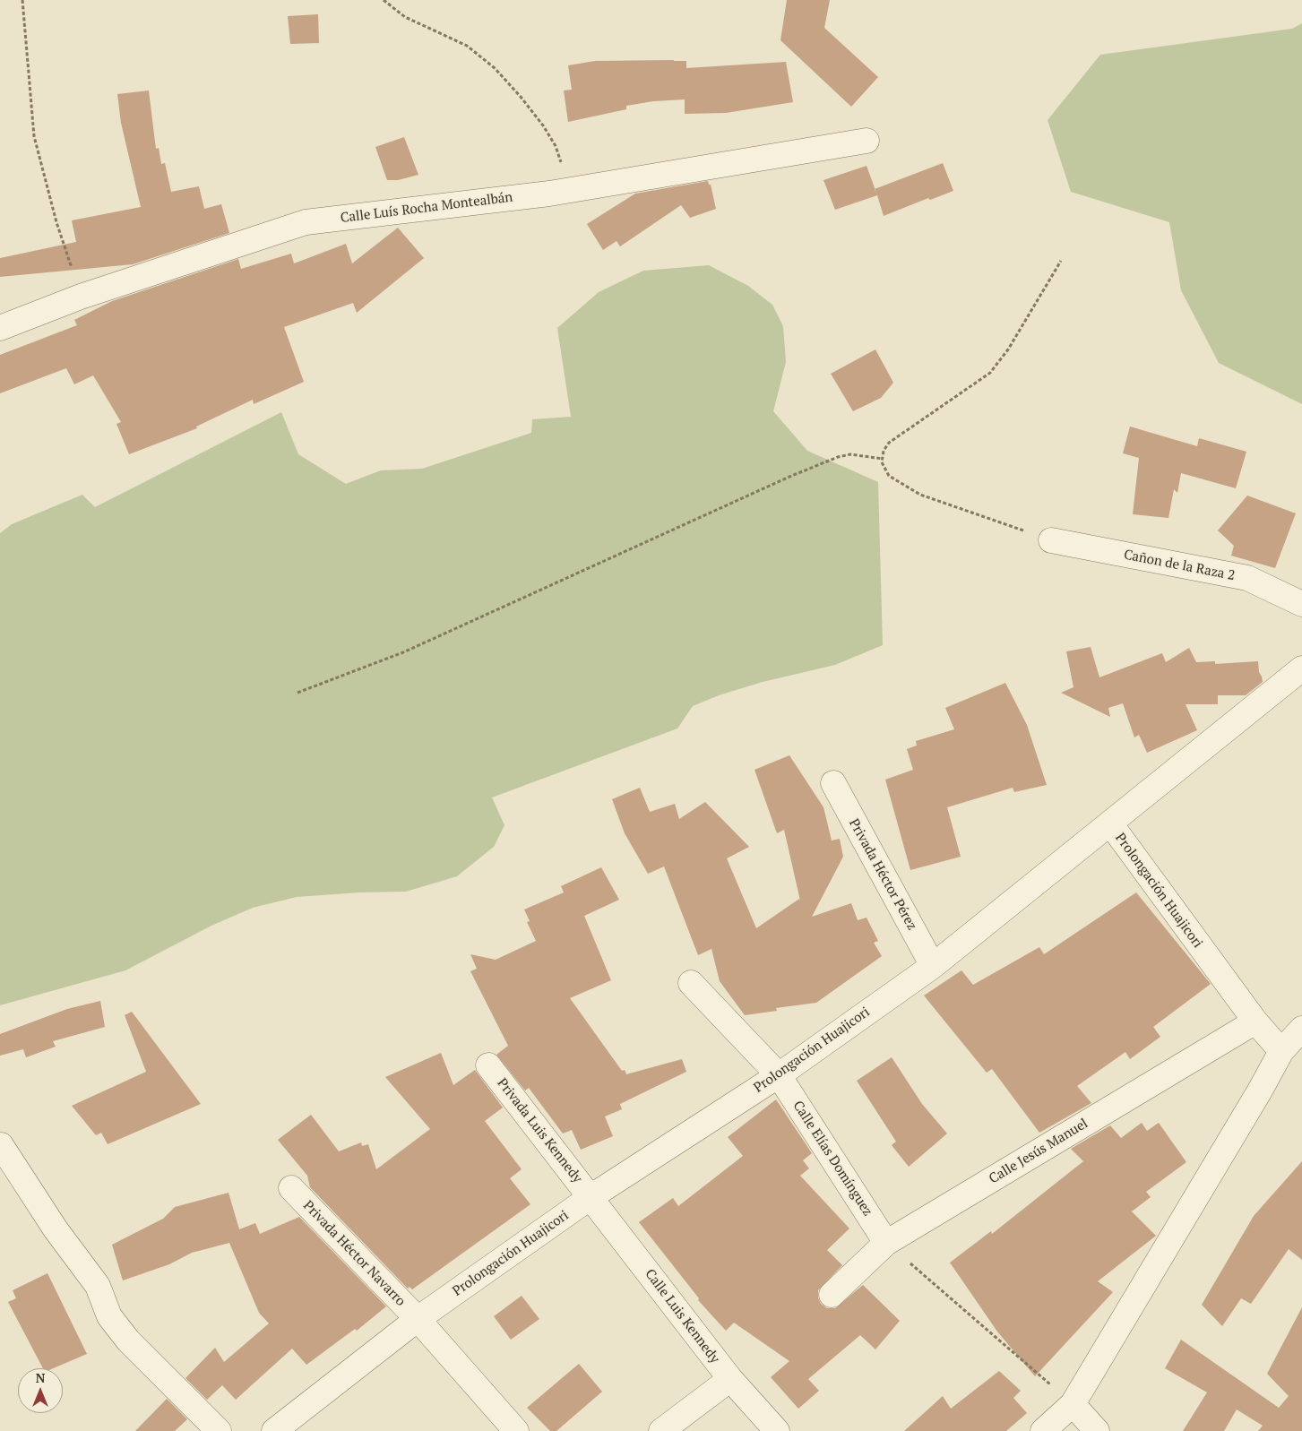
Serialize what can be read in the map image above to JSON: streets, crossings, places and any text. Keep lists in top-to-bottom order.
{
  "streets": {
    "street": [
      "Calle Luís Rocha Montealbán",
      "Cañon de la Raza 2",
      "Privada Héctor Pérez",
      "Prolongación Huajicori",
      "Privada Luis Kennedy",
      "Calle Jesús Manuel",
      "Calle Elías Domínguez",
      "Privada Héctor Navarro",
      "Calle Luis Kennedy"
    ]
  },
  "crossings": [
    ["Privada Héctor Pérez", "Prolongación Huajicori"],
    ["Prolongación Huajicori", "Privada Luis Kennedy"],
    ["Prolongación Huajicori", "Calle Jesús Manuel"],
    ["Prolongación Huajicori", "Calle Elías Domínguez"],
    ["Prolongación Huajicori", "Privada Héctor Navarro"],
    ["Prolongación Huajicori", "Calle Luis Kennedy"],
    ["Privada Luis Kennedy", "Calle Luis Kennedy"],
    ["Calle Jesús Manuel", "Calle Elías Domínguez"]
  ],
  "north": "top"
}
